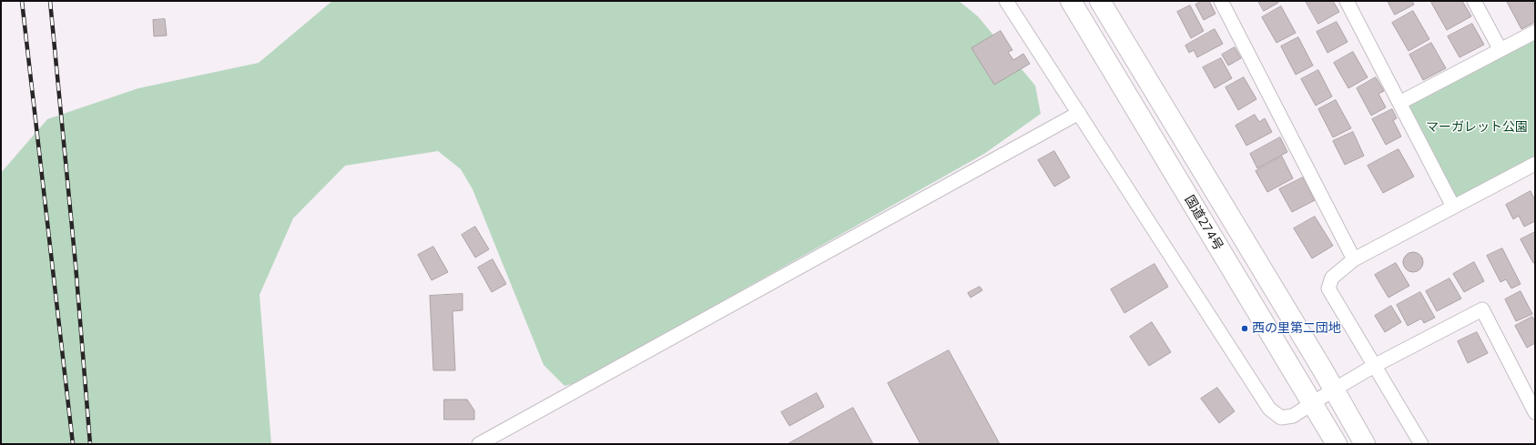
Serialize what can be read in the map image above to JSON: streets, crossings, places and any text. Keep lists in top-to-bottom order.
{
  "streets": {
    "highway": ["国道274号"]
  },
  "parks": ["マーガレット公園"],
  "places": ["西の里第二団地"]
}
